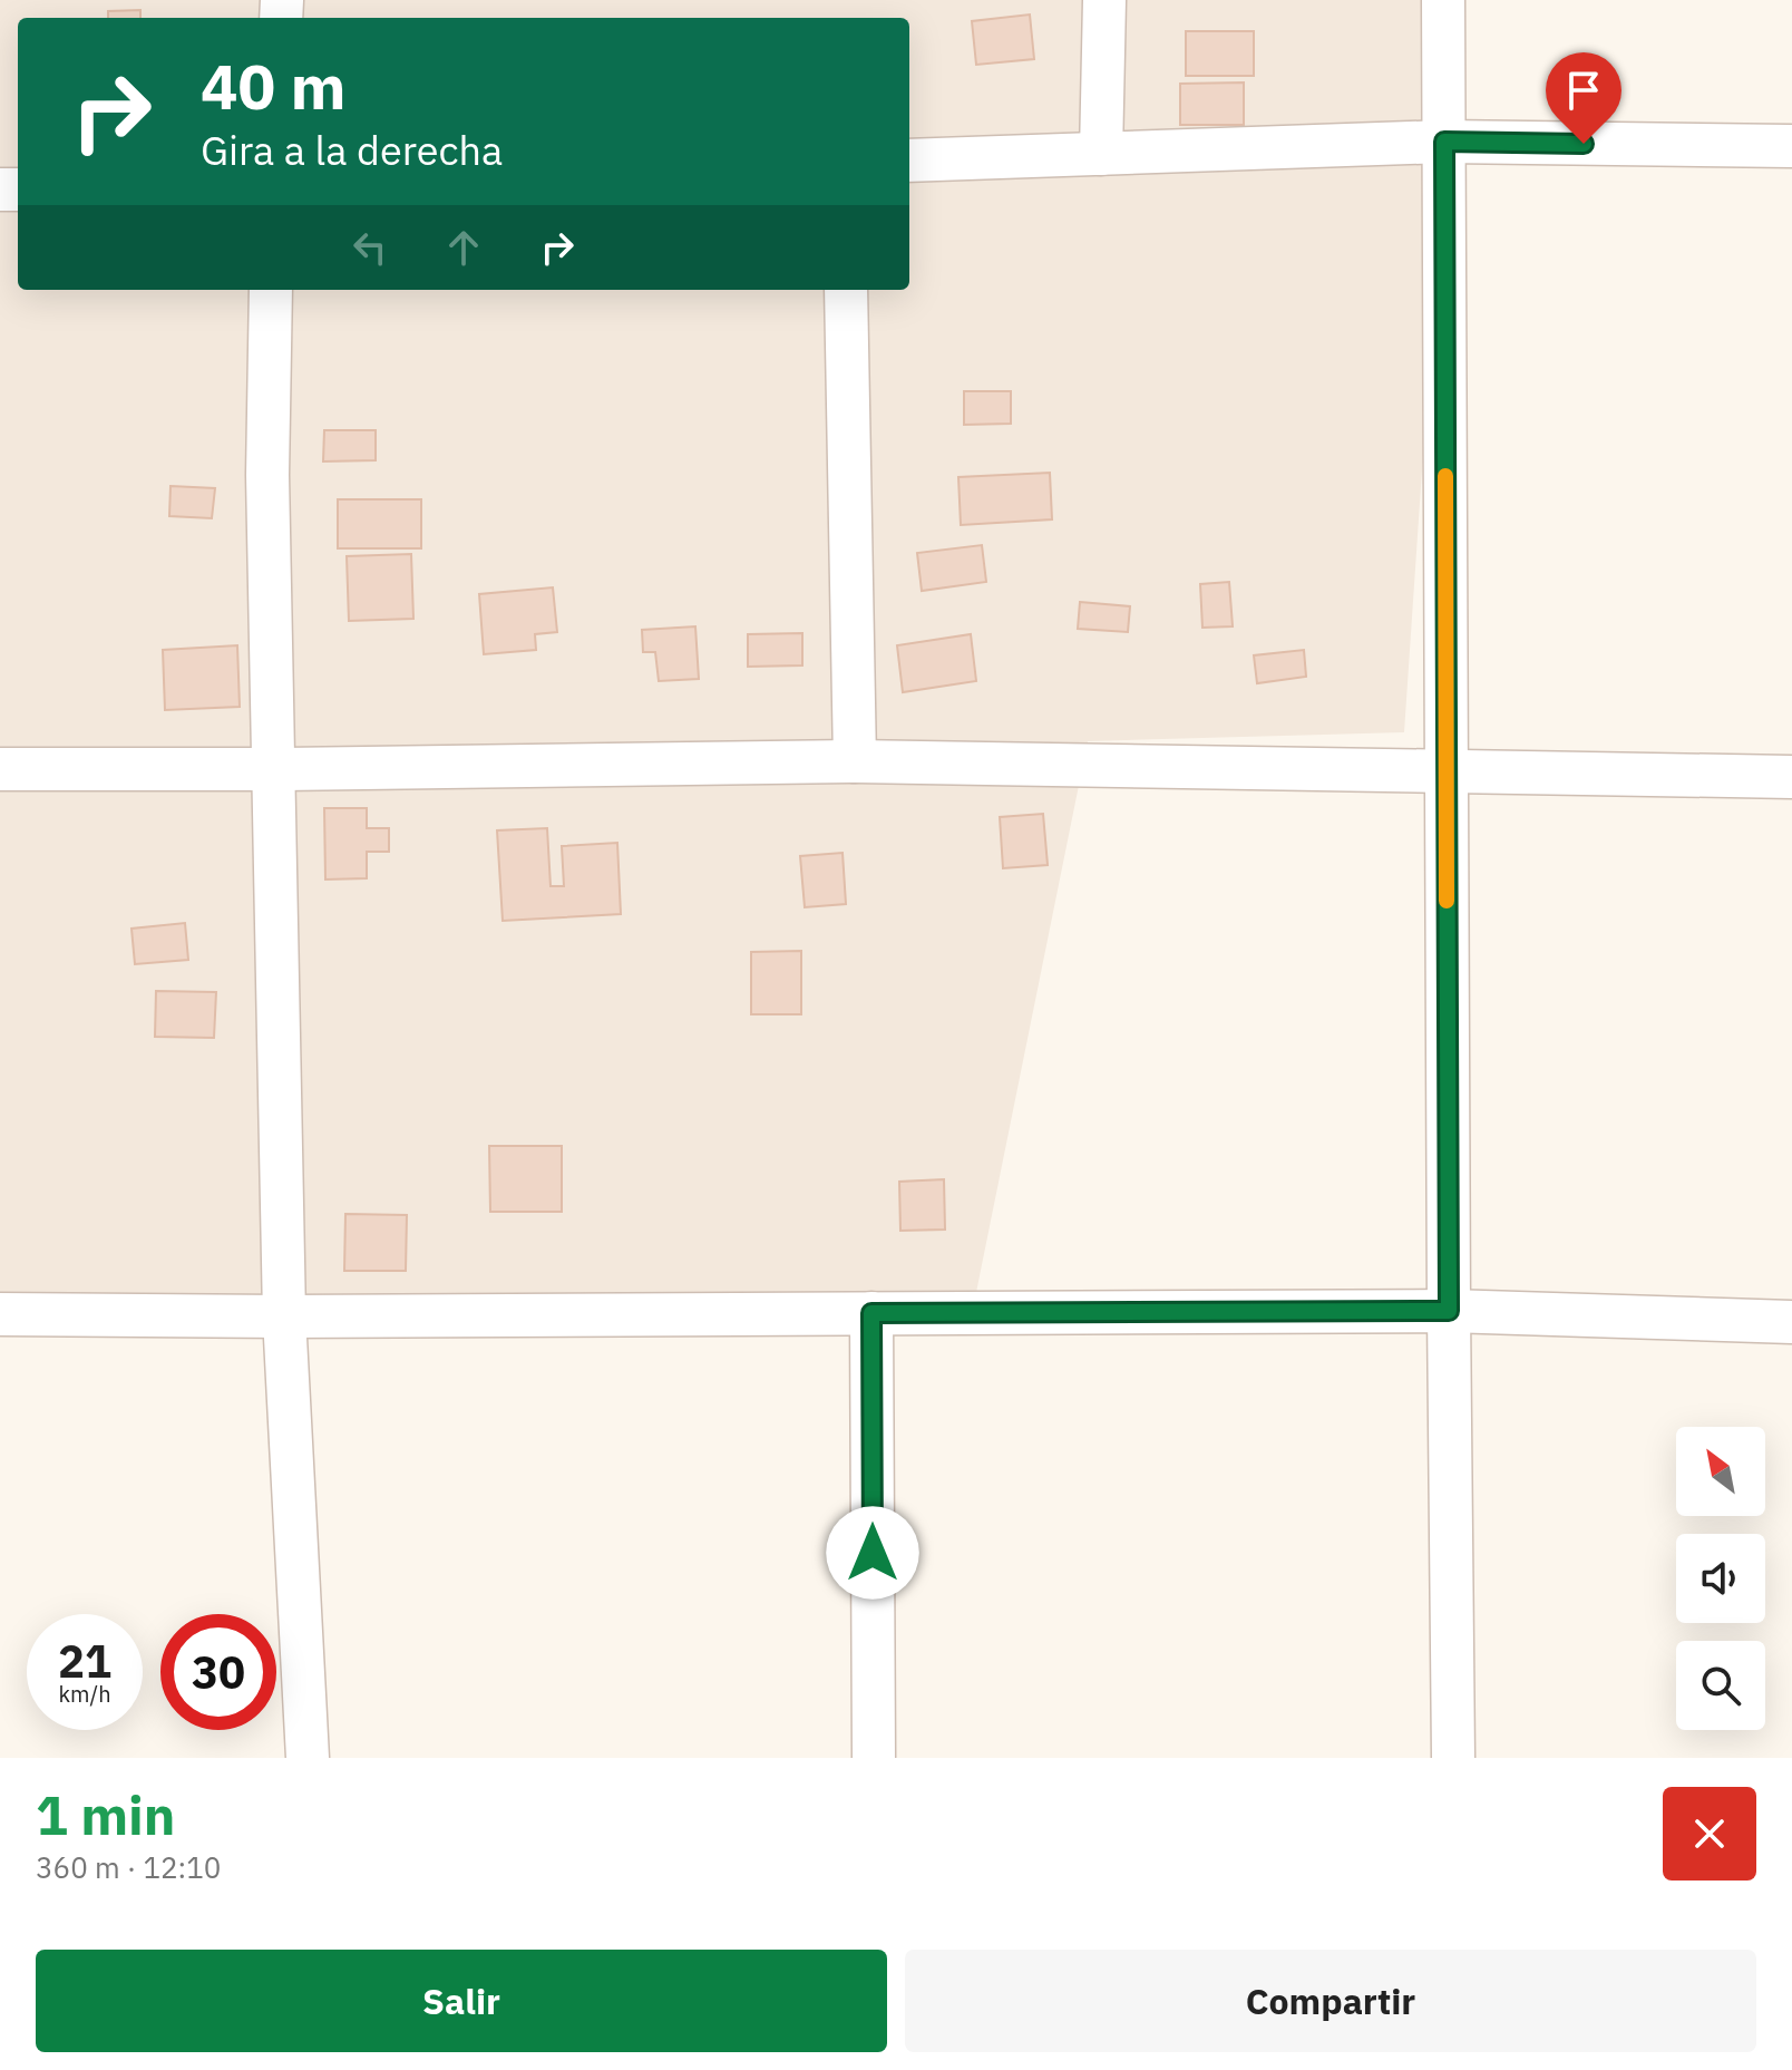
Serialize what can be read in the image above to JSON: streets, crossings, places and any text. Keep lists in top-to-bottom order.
{
  "north": "top left",
  "page": {
    "turn": ["40 m", "Gira a la derecha"],
    "speed": "21 km/h",
    "limit": "30",
    "heading": ["1 min", "360 m · 12:10"],
    "buttons": ["Salir", "Compartir"]
  }
}
